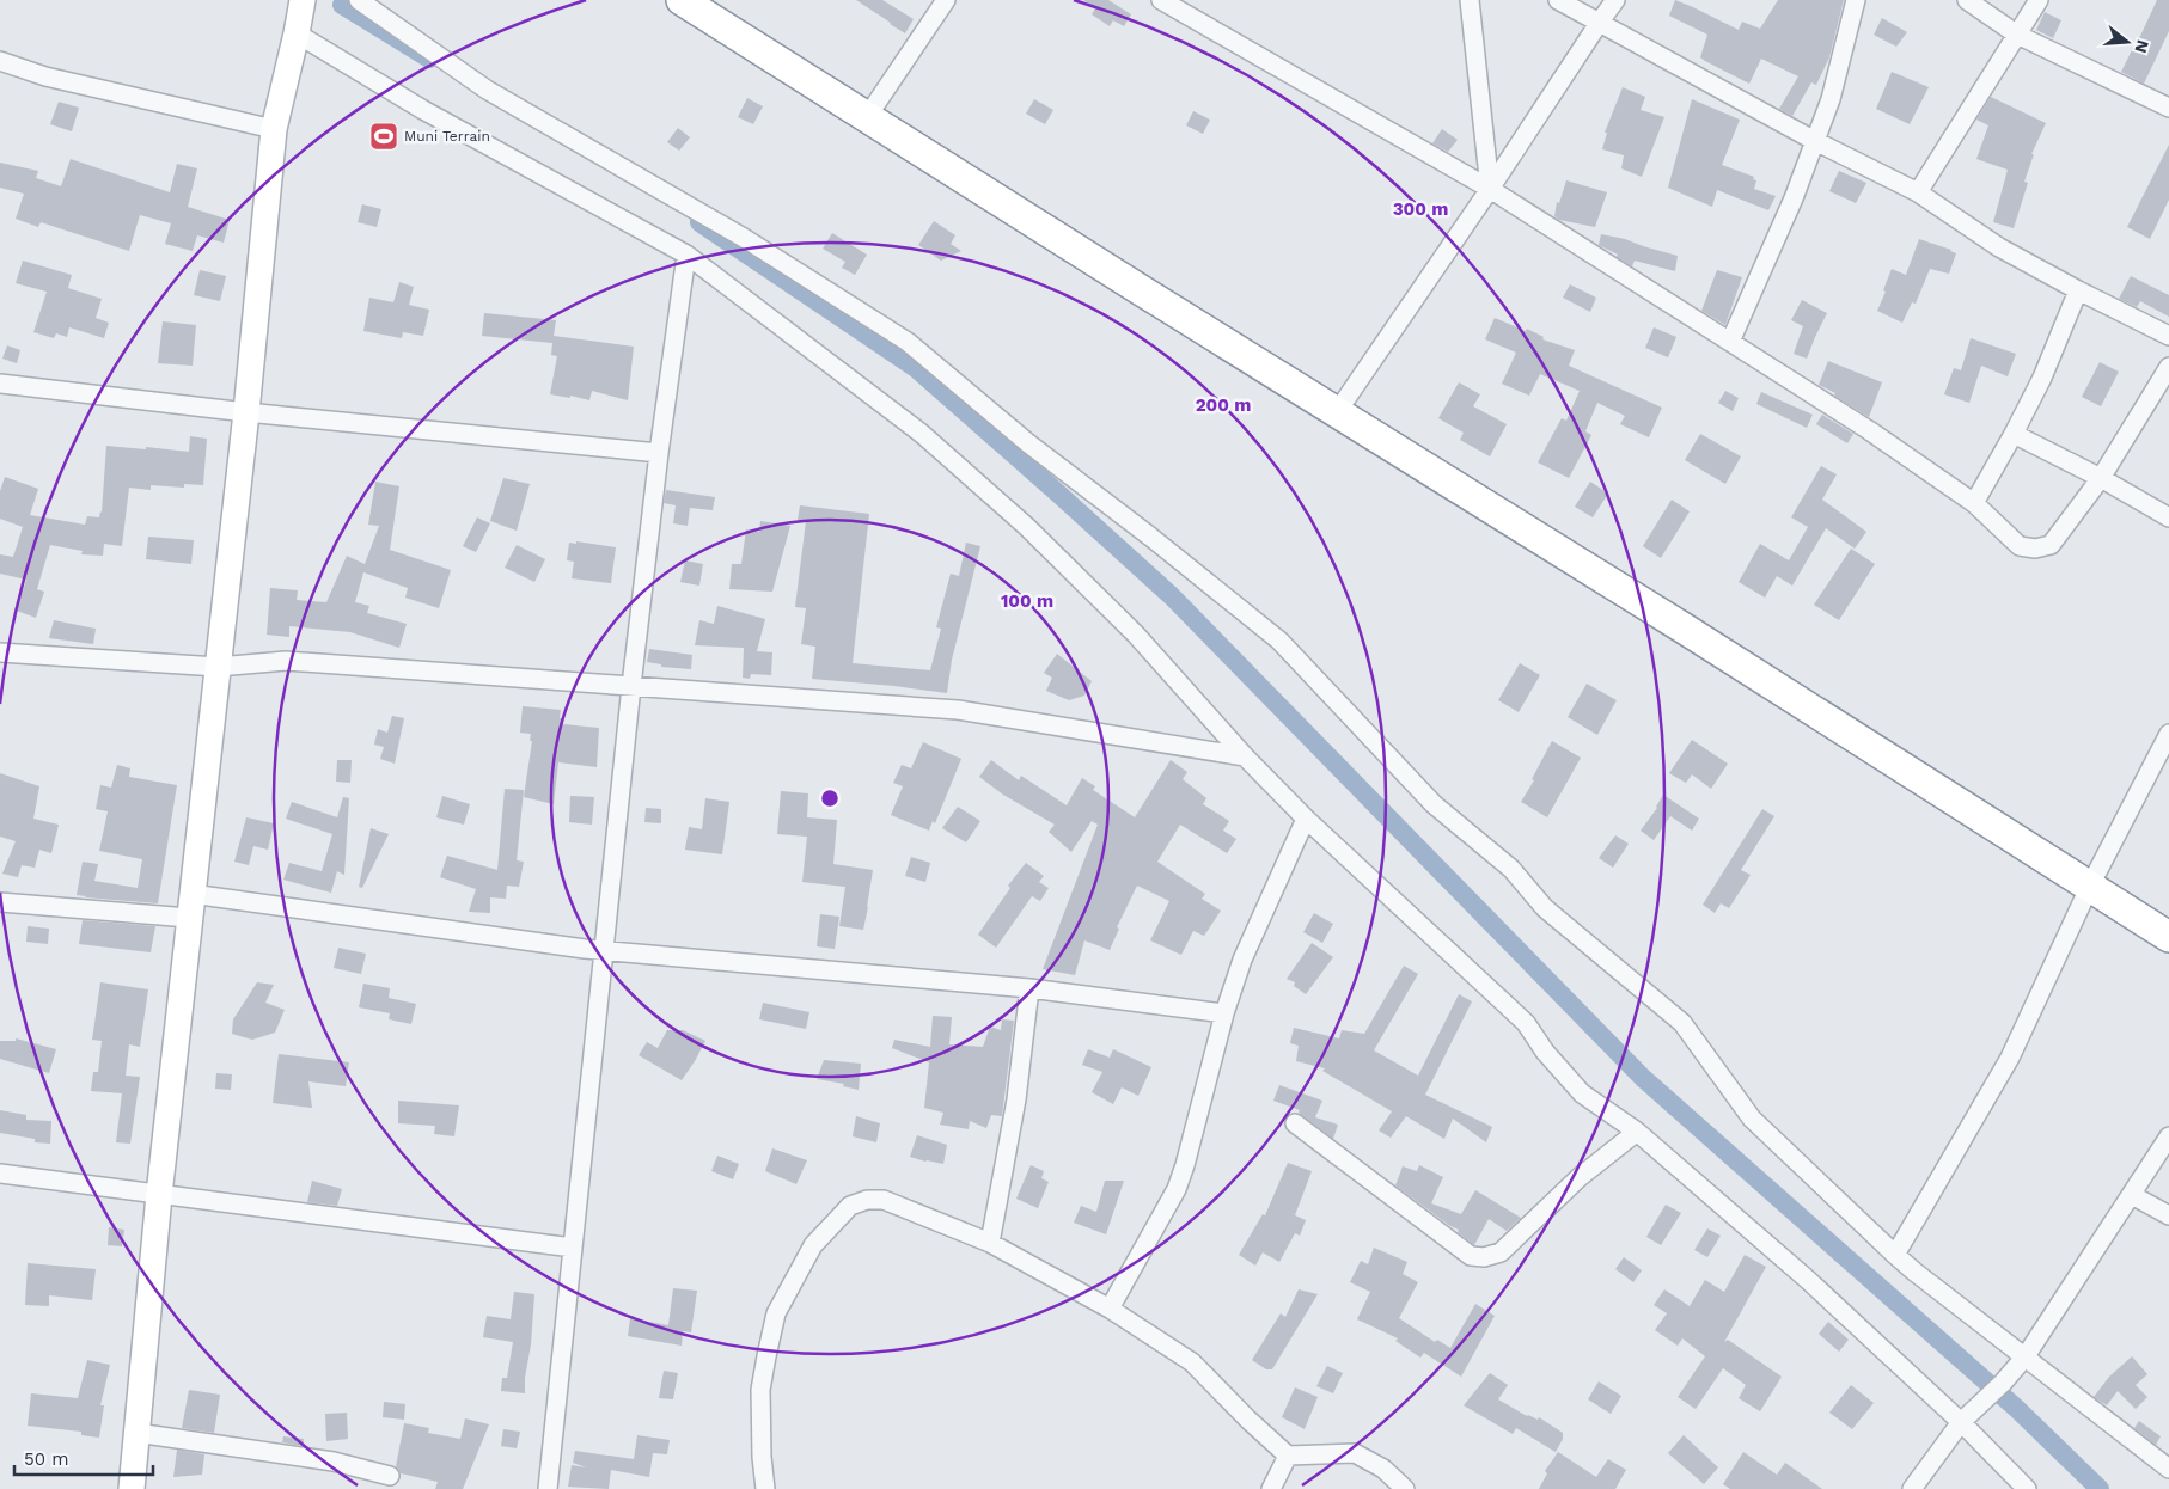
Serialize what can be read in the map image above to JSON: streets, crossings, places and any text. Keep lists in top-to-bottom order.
{
  "places": {
    "sports": ["Muni Terrain"]
  },
  "scale_bar": "50 m",
  "north": "right",
  "rings": ["300 m", "200 m", "100 m"]
}
